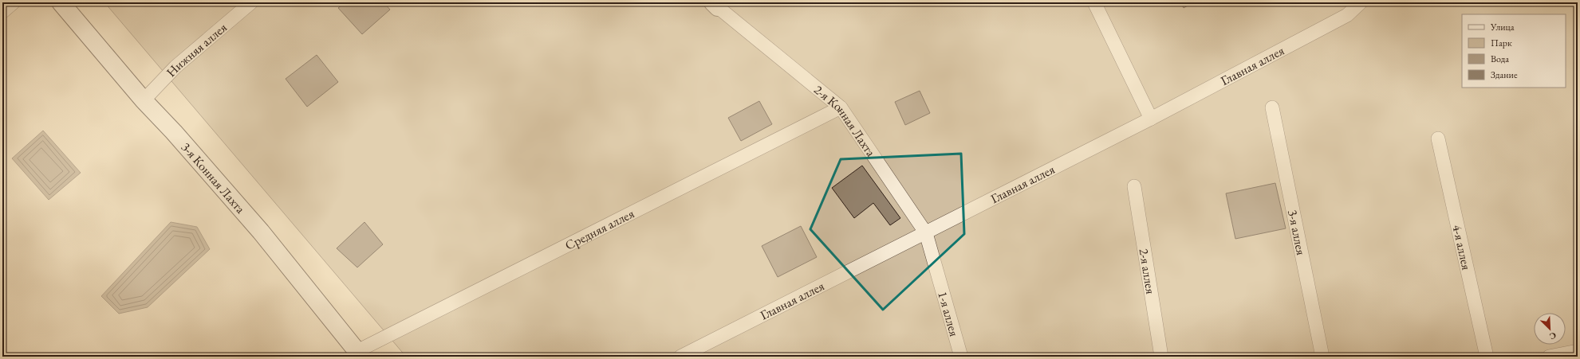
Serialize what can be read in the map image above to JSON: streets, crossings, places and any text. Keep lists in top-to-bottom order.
{
  "streets": {
    "main road": ["3-я Конная Лахта"],
    "lane": [
      "Нижняя аллея",
      "Главная аллея",
      "2-я Конная Лахта",
      "Средняя аллея",
      "3-я аллея",
      "4-я аллея",
      "2-я аллея",
      "1-я аллея"
    ]
  },
  "crossings": [
    ["Нижняя аллея", "3-я Конная Лахта"],
    ["Главная аллея", "2-я Конная Лахта"],
    ["2-я Конная Лахта", "Средняя аллея"],
    ["2-я Конная Лахта", "1-я аллея"],
    ["3-я Конная Лахта", "Средняя аллея"]
  ],
  "legend": [
    "Улица",
    "Парк",
    "Вода",
    "Здание"
  ],
  "north": "bottom right"
}
